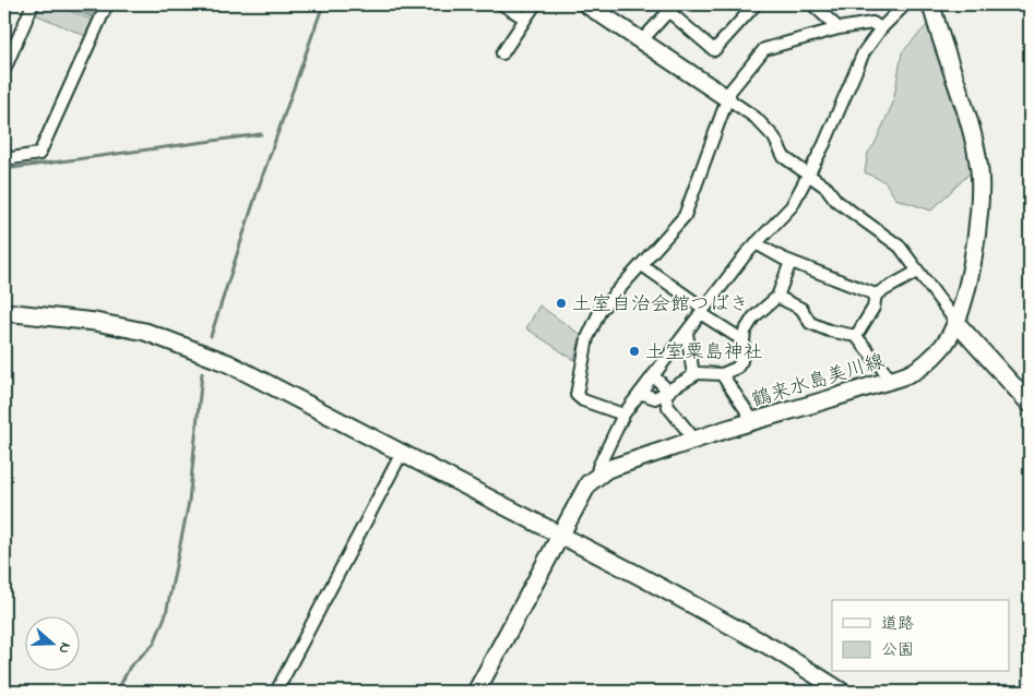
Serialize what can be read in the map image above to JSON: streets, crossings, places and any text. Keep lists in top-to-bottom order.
{
  "streets": {
    "street": ["鶴来水島美川線"]
  },
  "places": ["土室自治会館つばき", "土室粟島神社"],
  "legend": ["道路", "公園"],
  "north": "right"
}
